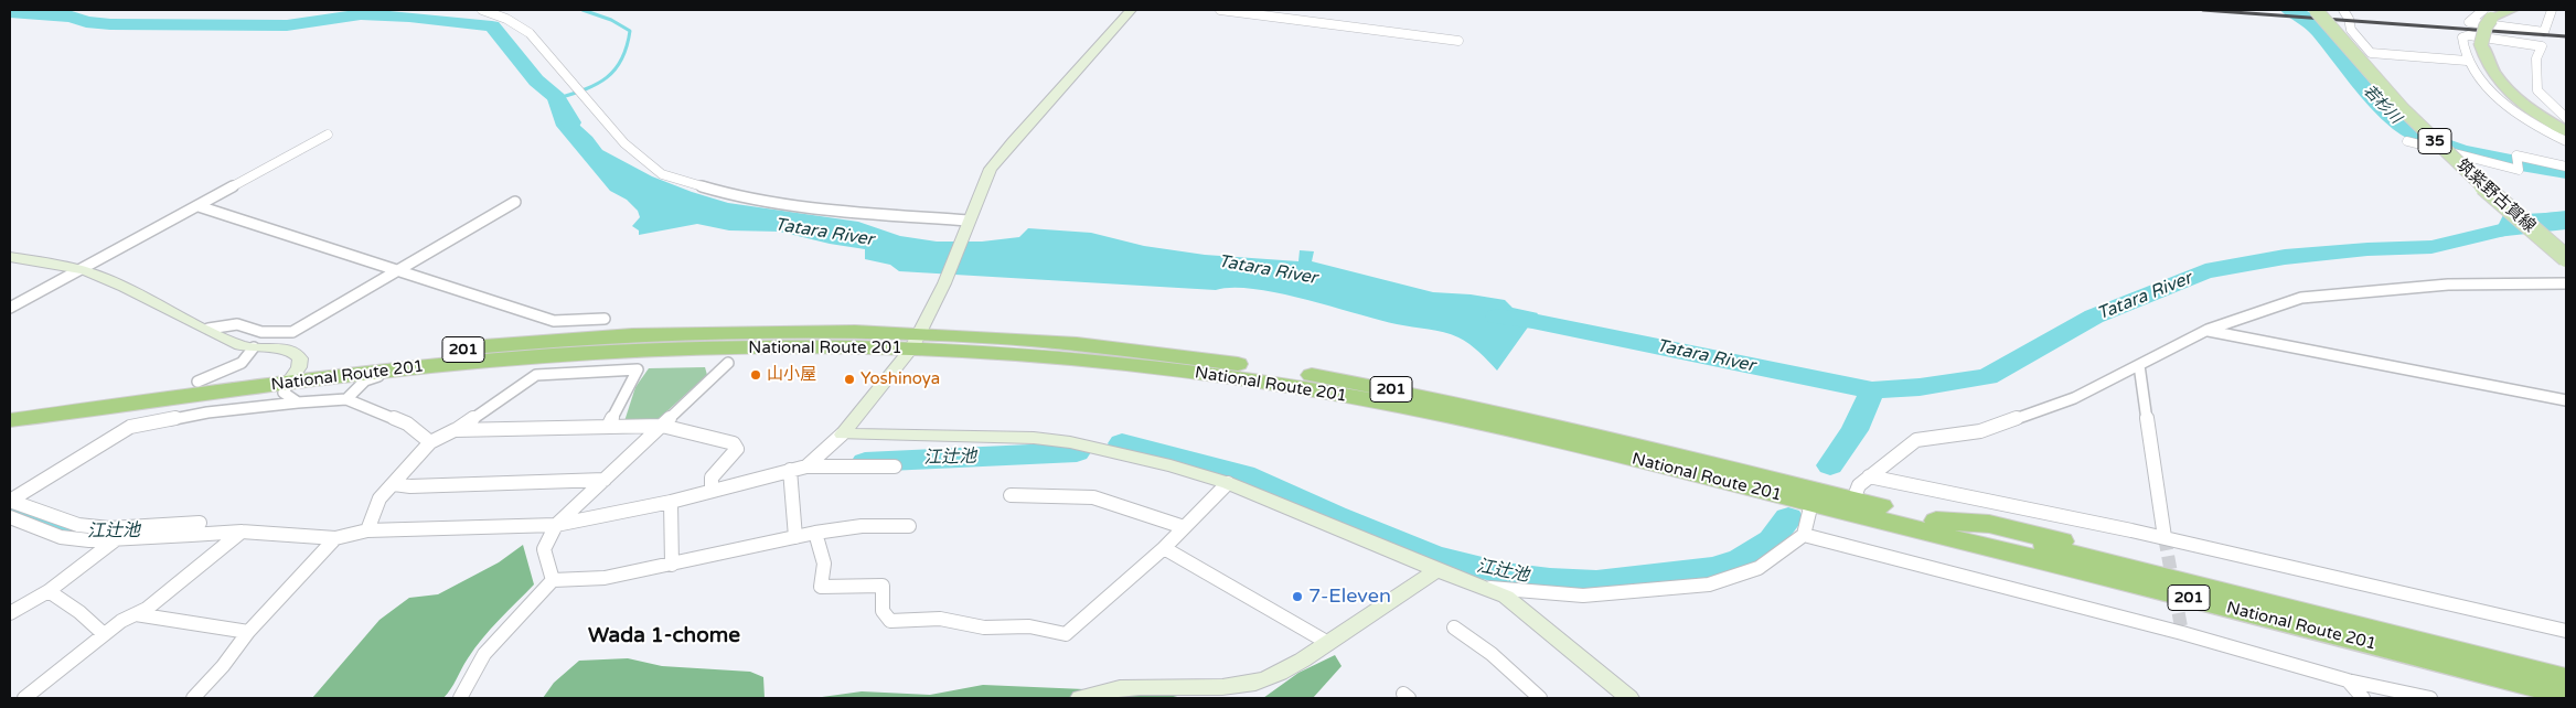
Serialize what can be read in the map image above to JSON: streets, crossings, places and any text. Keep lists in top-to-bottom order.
{
  "streets": {
    "highway": ["National Route 201", "201"],
    "main road": ["35", "筑紫野古賀線"]
  },
  "crossings": [
    ["National Route 201", "201"]
  ],
  "districts": ["Wada 1-chome"],
  "water": ["若杉川", "Tatara River", "江辻池"],
  "places": ["山小屋", "Yoshinoya", "7-Eleven"]
}
